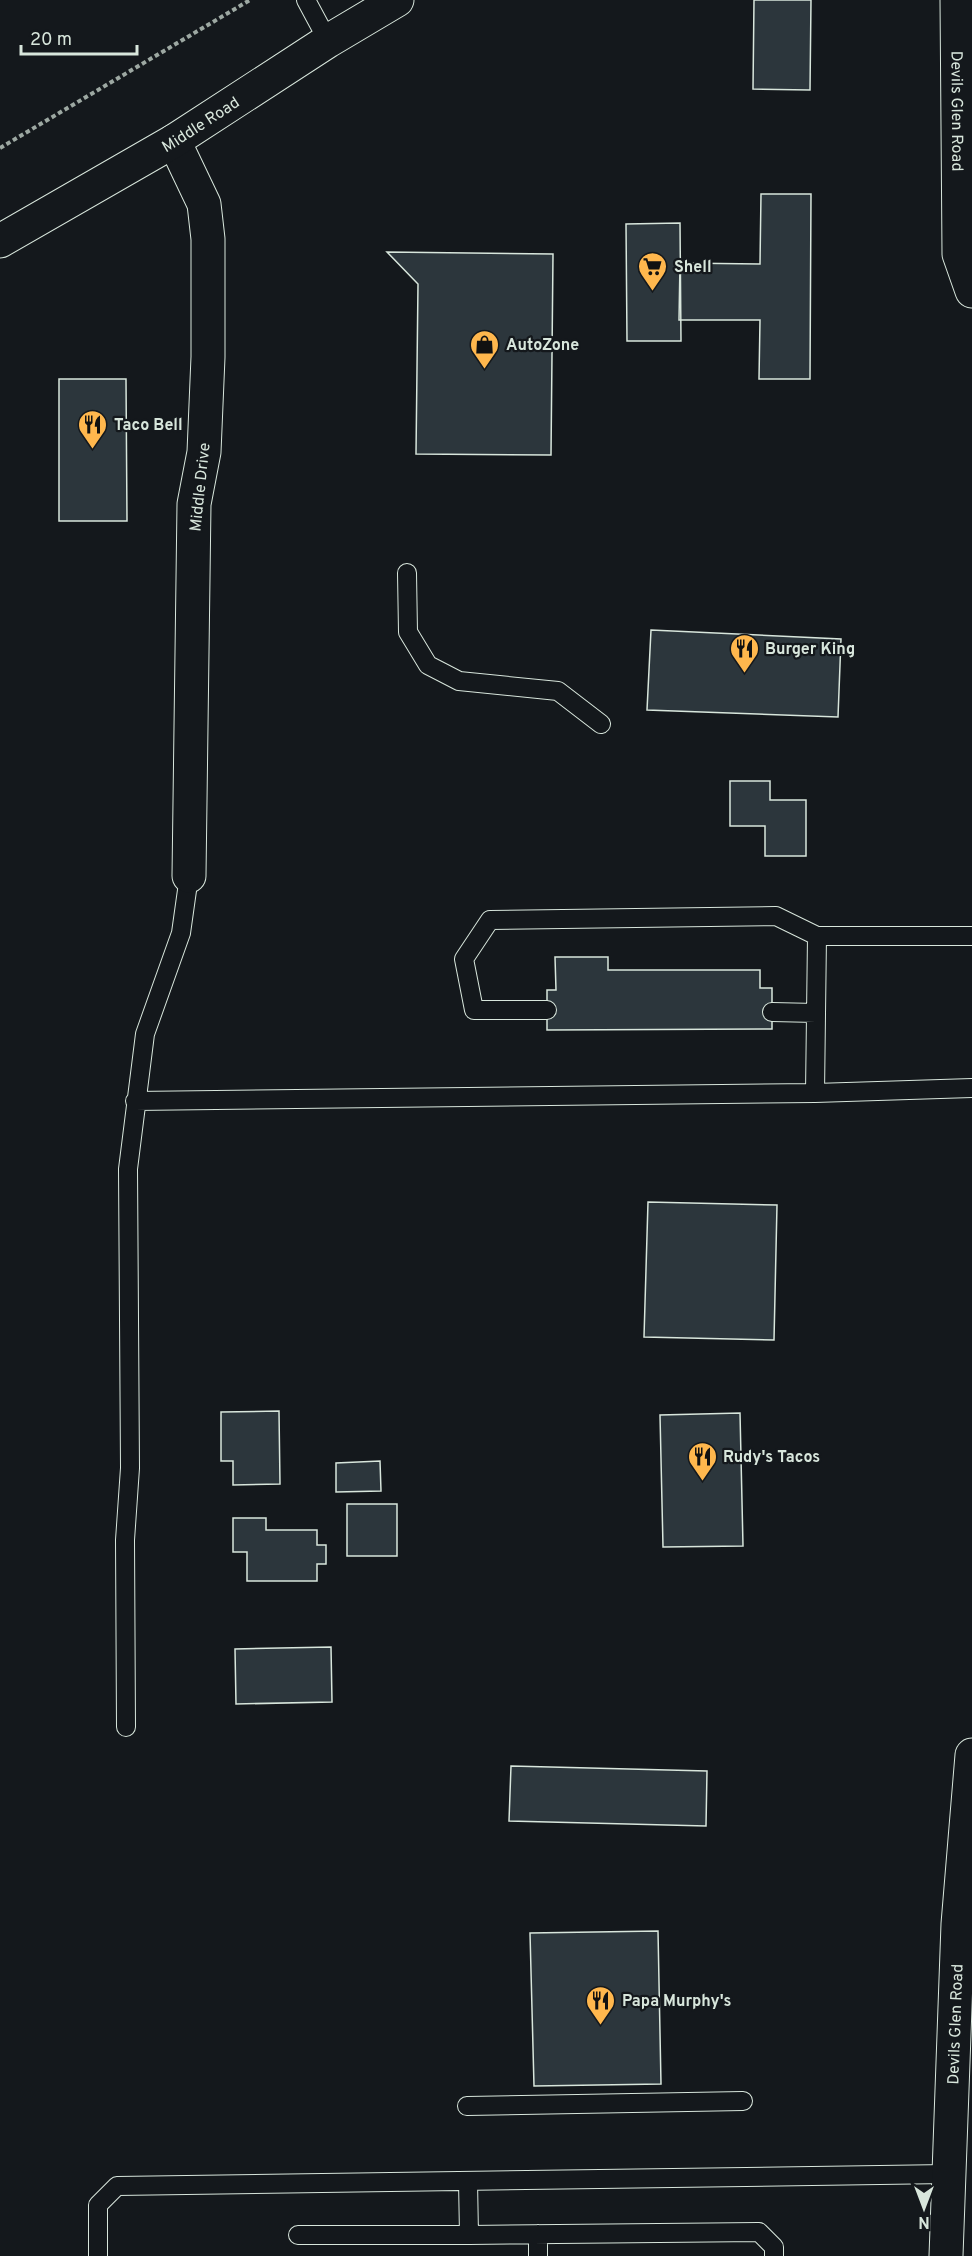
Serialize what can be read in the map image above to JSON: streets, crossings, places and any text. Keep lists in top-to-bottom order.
{
  "streets": {
    "main road": ["Devils Glen Road", "Middle Road", "Middle Drive"]
  },
  "crossings": [
    ["Middle Road", "Middle Drive"]
  ],
  "places": {
    "supermarket": ["Shell"],
    "shop": ["AutoZone"],
    "restaurant": [
      "Taco Bell",
      "Burger King",
      "Rudy's Tacos",
      "Papa Murphy's"
    ]
  },
  "scale_bar": "20 m",
  "north": "bottom"
}
